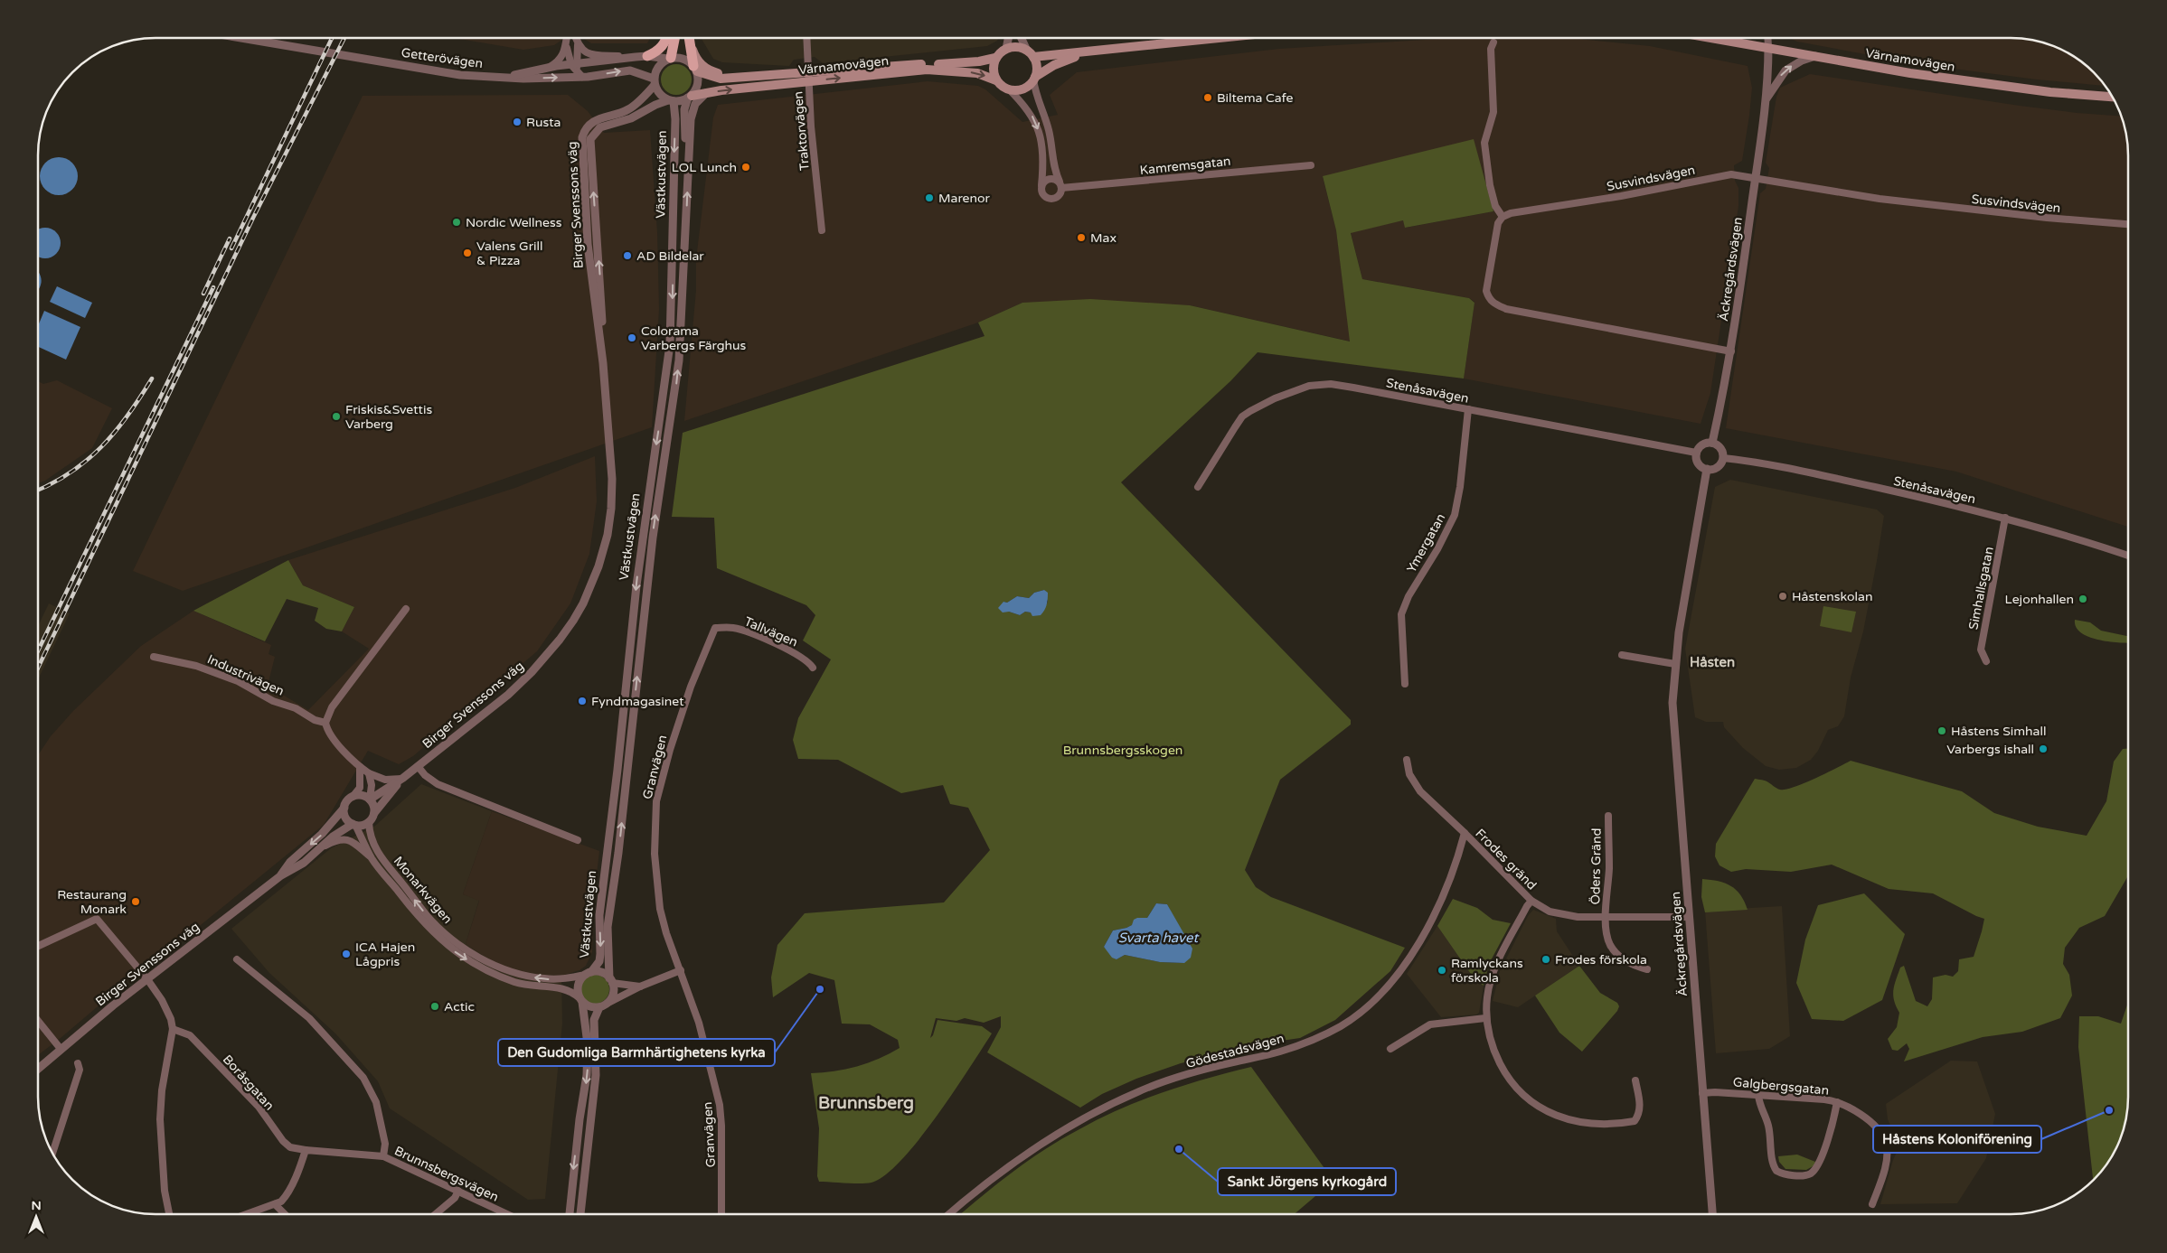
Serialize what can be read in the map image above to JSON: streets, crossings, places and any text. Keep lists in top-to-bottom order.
{
  "streets": {
    "main road": ["Värnamovägen"],
    "street": [
      "Getterövägen",
      "Traktorvägen",
      "Kamremsgatan",
      "Västkustvägen",
      "Susvindsvägen",
      "Birger Svenssons väg",
      "Äckregårdsvägen",
      "Stenåsavägen",
      "Ymergatan",
      "Simhallsgatan",
      "Tallvägen",
      "Industrivägen",
      "Granvägen",
      "Frodes gränd",
      "Öders Gränd",
      "Monarkvägen",
      "Gödestadsvägen",
      "Boråsgatan",
      "Galgbergsgatan",
      "Brunnsbergsvägen"
    ]
  },
  "crossings": [
    ["Getterövägen", "Värnamovägen"],
    ["Getterövägen", "Västkustvägen"],
    ["Getterövägen", "Birger Svenssons väg"],
    ["Värnamovägen", "Traktorvägen"],
    ["Värnamovägen", "Västkustvägen"],
    ["Värnamovägen", "Birger Svenssons väg"],
    ["Värnamovägen", "Äckregårdsvägen"],
    ["Västkustvägen", "Birger Svenssons väg"],
    ["Västkustvägen", "Monarkvägen"],
    ["Susvindsvägen", "Äckregårdsvägen"],
    ["Birger Svenssons väg", "Monarkvägen"],
    ["Äckregårdsvägen", "Stenåsavägen"],
    ["Äckregårdsvägen", "Frodes gränd"],
    ["Äckregårdsvägen", "Galgbergsgatan"],
    ["Stenåsavägen", "Ymergatan"],
    ["Stenåsavägen", "Simhallsgatan"],
    ["Tallvägen", "Granvägen"],
    ["Frodes gränd", "Öders Gränd"],
    ["Frodes gränd", "Gödestadsvägen"],
    ["Boråsgatan", "Brunnsbergsvägen"]
  ],
  "districts": ["Håsten", "Brunnsberg"],
  "water": ["Svarta havet"],
  "parks": ["Brunnsbergsskogen"],
  "places": [
    "Biltema Cafe",
    "Rusta",
    "LOL Lunch",
    "Marenor",
    "Nordic Wellness",
    "Max",
    "Valens Grill & Pizza",
    "AD Bildelar",
    "Colorama Varbergs Färghus",
    "Friskis&Svettis Varberg",
    "Håstenskolan",
    "Lejonhallen",
    "Fyndmagasinet",
    "Håstens Simhall",
    "Varbergs ishall",
    "Restaurang Monark",
    "ICA Hajen Lågpris",
    "Frodes förskola",
    "Ramlyckans förskola",
    "Den Gudomliga Barmhärtighetens kyrka",
    "Actic",
    "Håstens Koloniförening",
    "Sankt Jörgens kyrkogård"
  ],
  "north": "top"
}
